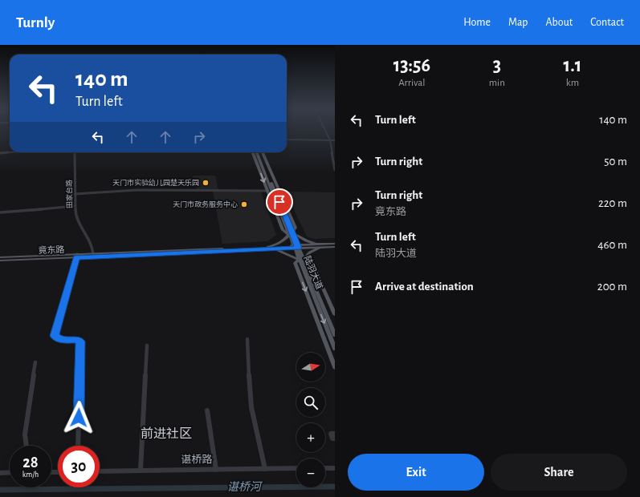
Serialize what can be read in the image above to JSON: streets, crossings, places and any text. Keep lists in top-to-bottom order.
{
  "streets": {
    "main road": ["竟东路", "陆羽大道"],
    "street": ["田家台路", "谌桥路"]
  },
  "crossings": [
    ["田家台路", "竟东路"],
    ["竟东路", "陆羽大道"]
  ],
  "districts": ["前进社区"],
  "water": ["谌桥河"],
  "places": ["天门市实验幼儿园楚天乐园", "天门市政务服务中心"],
  "north": "right",
  "page": {
    "header": "Turnly",
    "nav": [
      "Home",
      "Map",
      "About",
      "Contact"
    ],
    "eta": [
      "13:56",
      "Arrival",
      "3",
      "min",
      "1.1",
      "km"
    ],
    "turn": ["140 m", "Turn left"],
    "list": [
      {
        "name": "Turn left",
        "value": "140 m"
      },
      {
        "name": "Turn right",
        "value": "50 m"
      },
      {
        "name": "Turn right",
        "note": "竟东路",
        "value": "220 m"
      },
      {
        "name": "Turn left",
        "note": "陆羽大道",
        "value": "460 m"
      },
      {
        "name": "Arrive at destination",
        "value": "200 m"
      }
    ],
    "map_buttons": ["+", "−"],
    "speed": "28 km/h",
    "limit": "30",
    "buttons": ["Exit", "Share"]
  }
}
